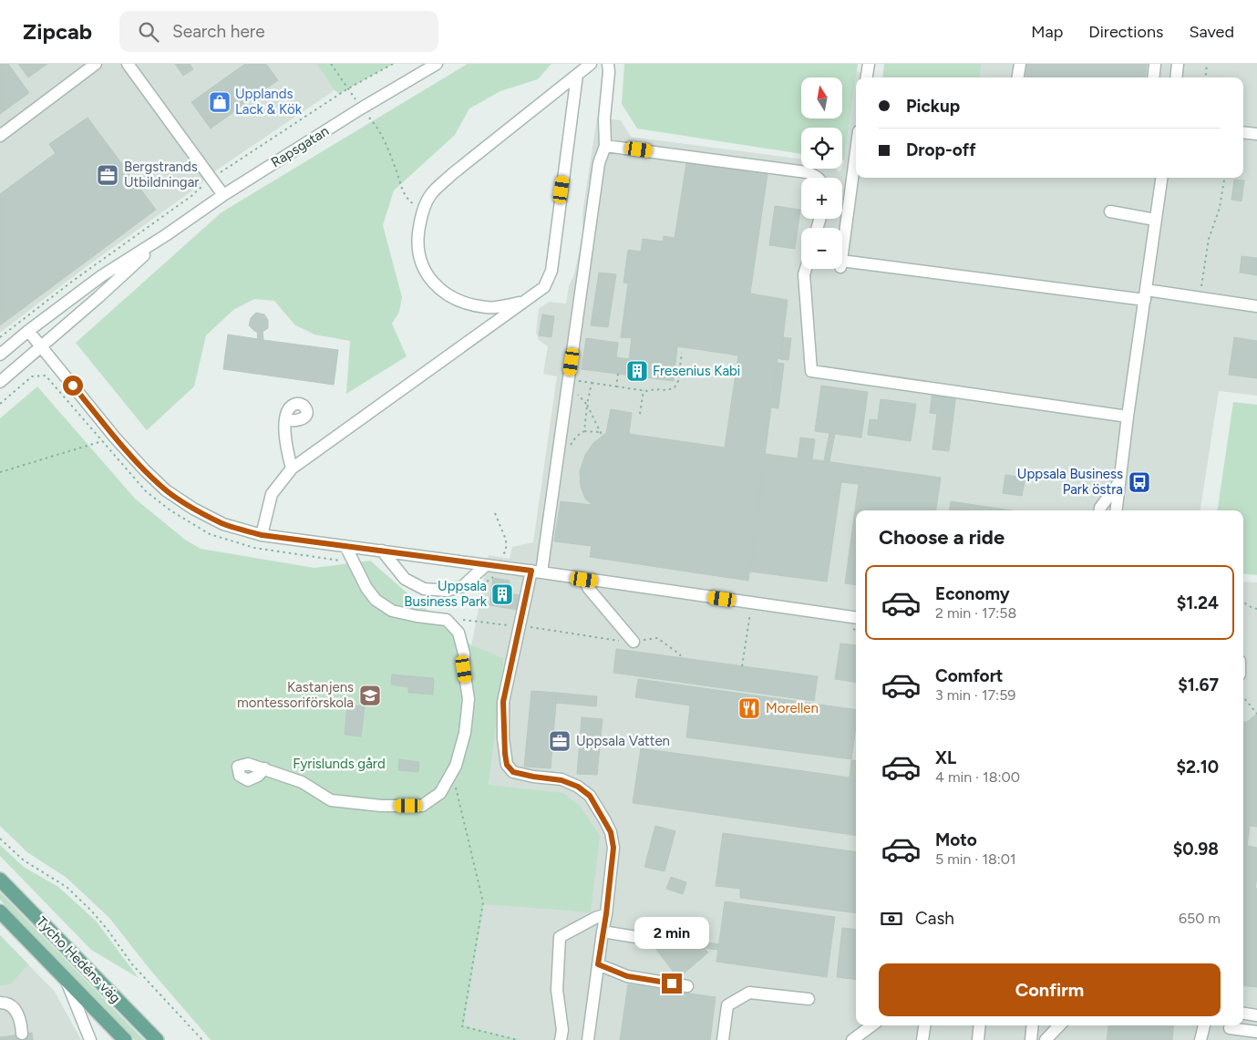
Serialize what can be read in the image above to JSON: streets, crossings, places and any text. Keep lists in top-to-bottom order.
{
  "streets": {
    "main road": ["Tycho Hedéns väg"],
    "street": ["Rapsgatan"]
  },
  "parks": ["Fyrislunds gård"],
  "places": {
    "shop": ["Upplands Lack & Kök"],
    "office": ["Bergstrands Utbildningar", "Uppsala Vatten"],
    "building": ["Fresenius Kabi", "Uppsala Business Park"],
    "bus stop": ["Uppsala Business Park östra"],
    "school or university": ["Kastanjens montessoriförskola"],
    "restaurant": ["Morellen"]
  },
  "north": "top",
  "page": {
    "header": "Zipcab",
    "search": "Search here",
    "nav": ["Map", "Directions", "Saved"],
    "map_buttons": ["+", "−"],
    "banner": ["Pickup", "Drop-off"],
    "heading": "Choose a ride",
    "list": [
      {
        "name": "Economy",
        "note": "2 min · 17:58",
        "value": "$1.24"
      },
      {
        "name": "Comfort",
        "note": "3 min · 17:59",
        "value": "$1.67"
      },
      {
        "name": "XL",
        "note": "4 min · 18:00",
        "value": "$2.10"
      },
      {
        "name": "Moto",
        "note": "5 min · 18:01",
        "value": "$0.98"
      }
    ],
    "pay": ["Cash", "650 m"],
    "bubble": "2 min",
    "buttons": "Confirm"
  }
}
